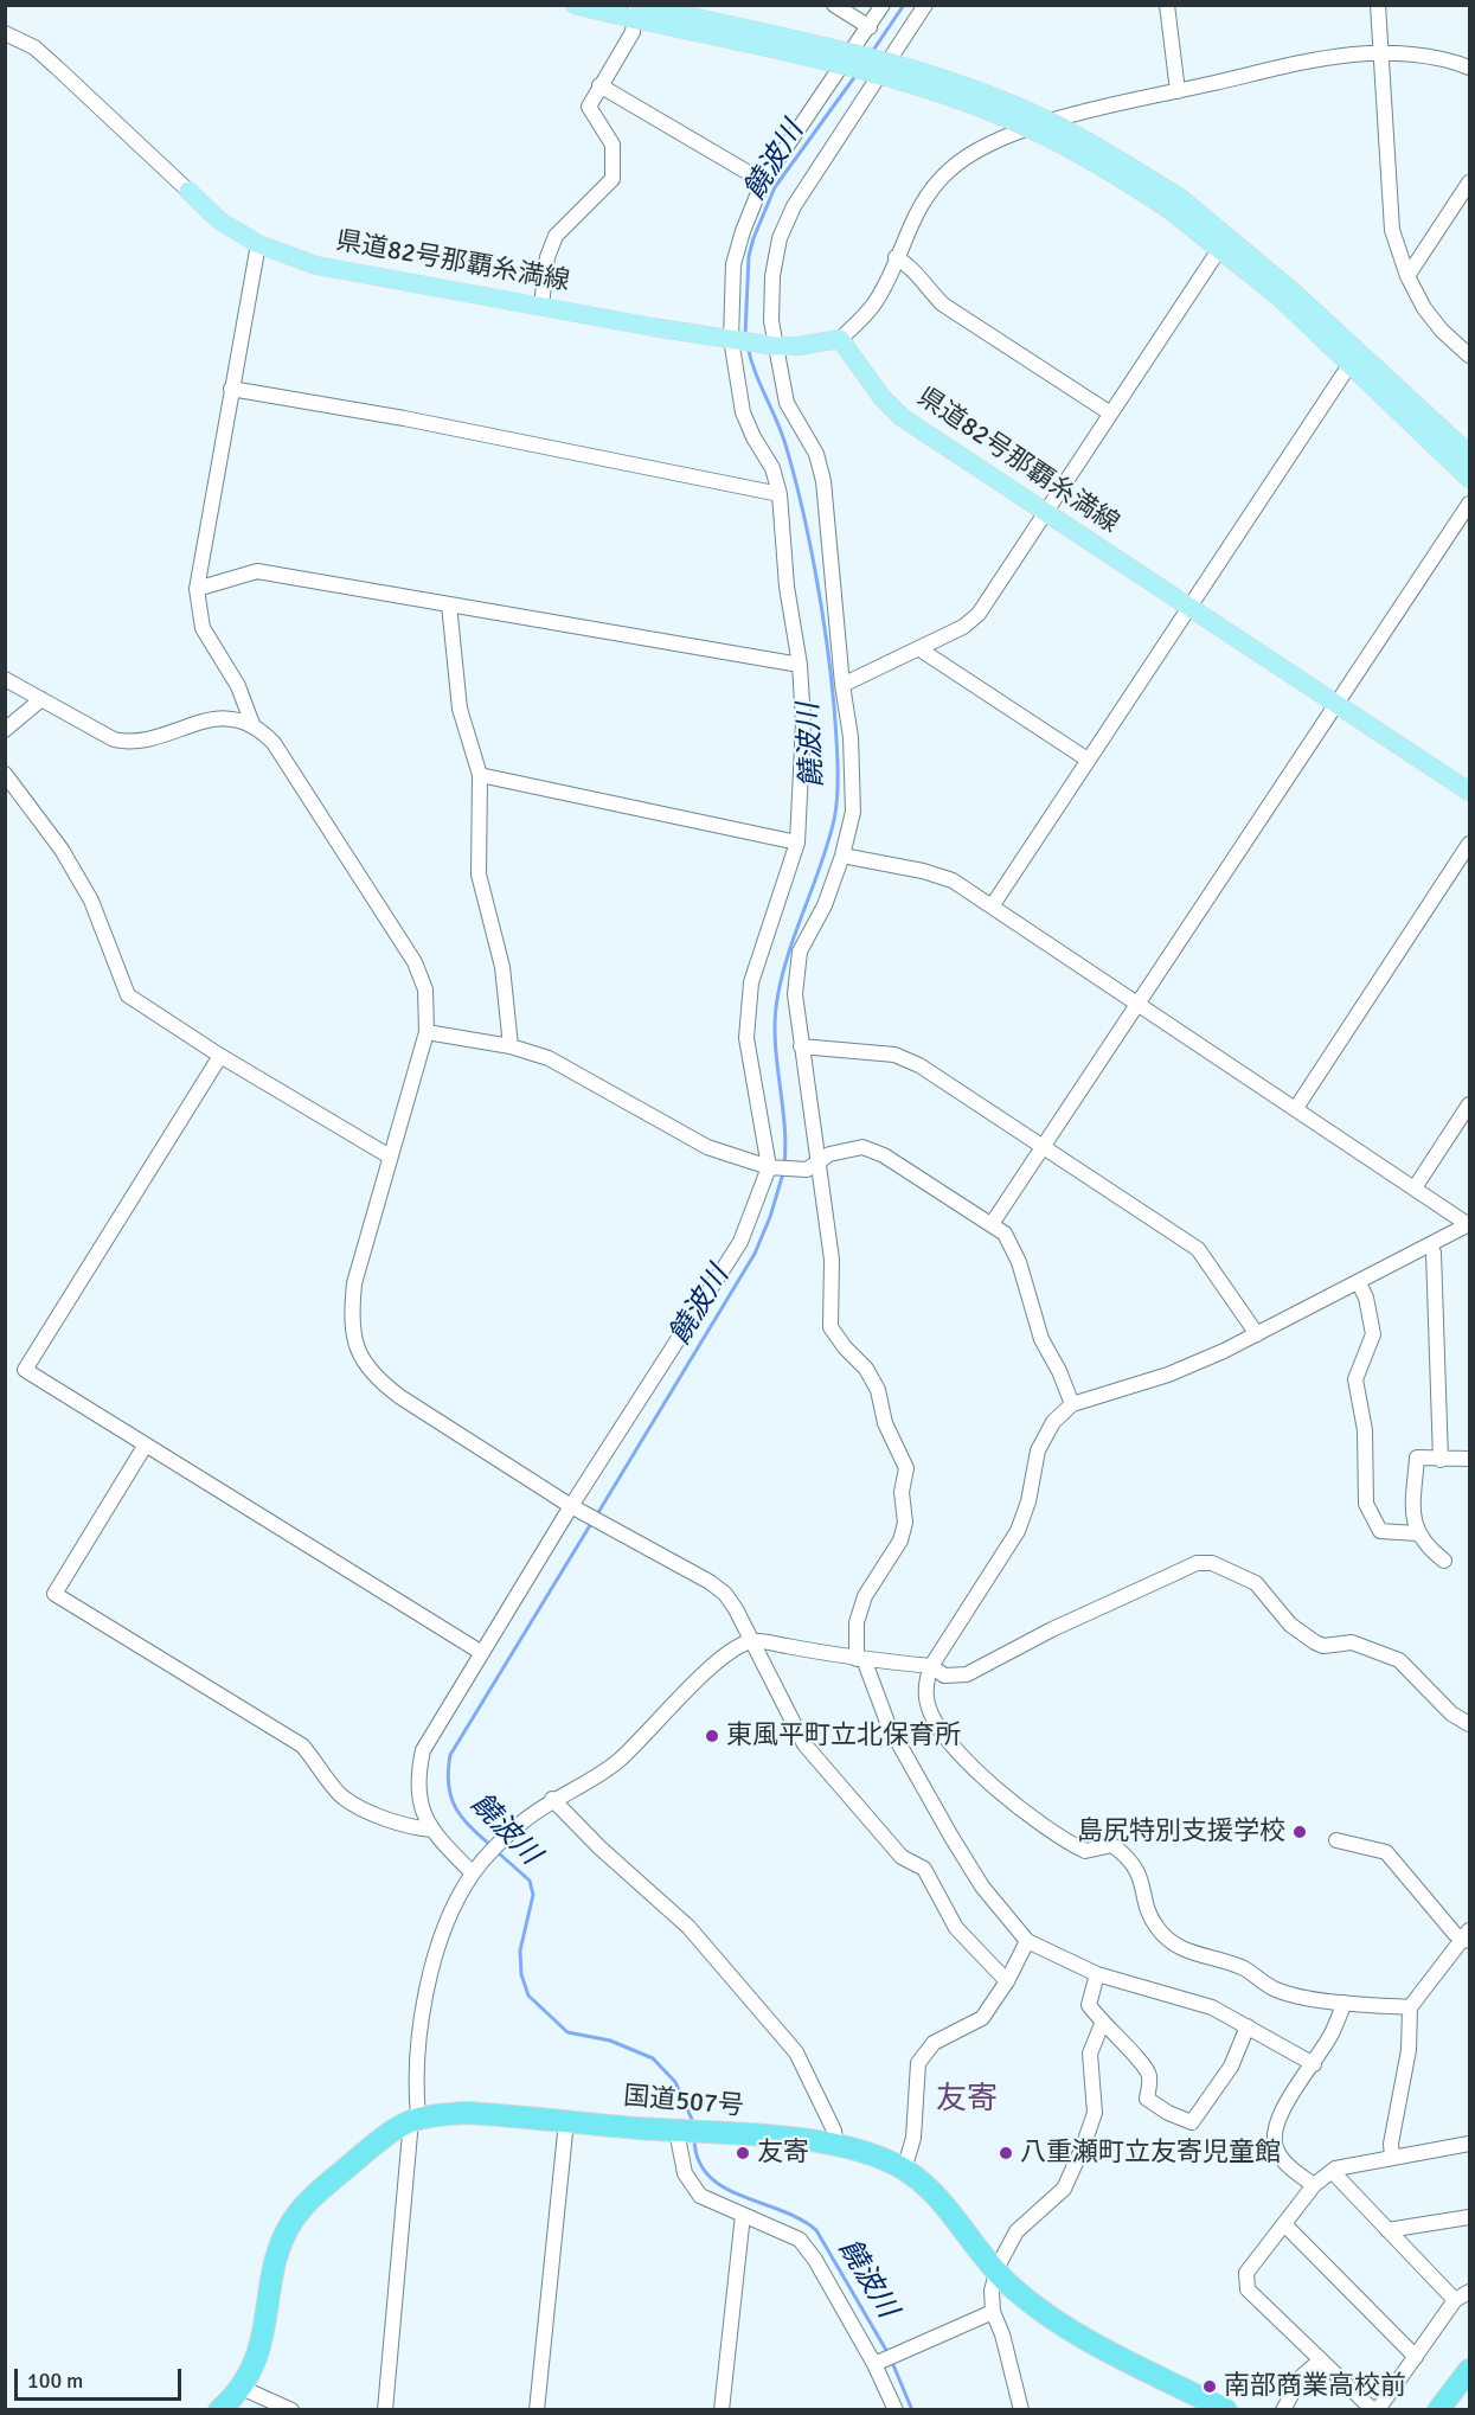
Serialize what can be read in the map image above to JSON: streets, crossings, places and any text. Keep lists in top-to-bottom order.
{
  "streets": {
    "highway": ["国道507号"],
    "main road": ["県道82号那覇糸満線"]
  },
  "districts": ["友寄"],
  "water": ["饒波川"],
  "places": [
    "東風平町立北保育所",
    "島尻特別支援学校",
    "友寄",
    "八重瀬町立友寄児童館",
    "南部商業高校前"
  ],
  "scale_bar": "100 m"
}
